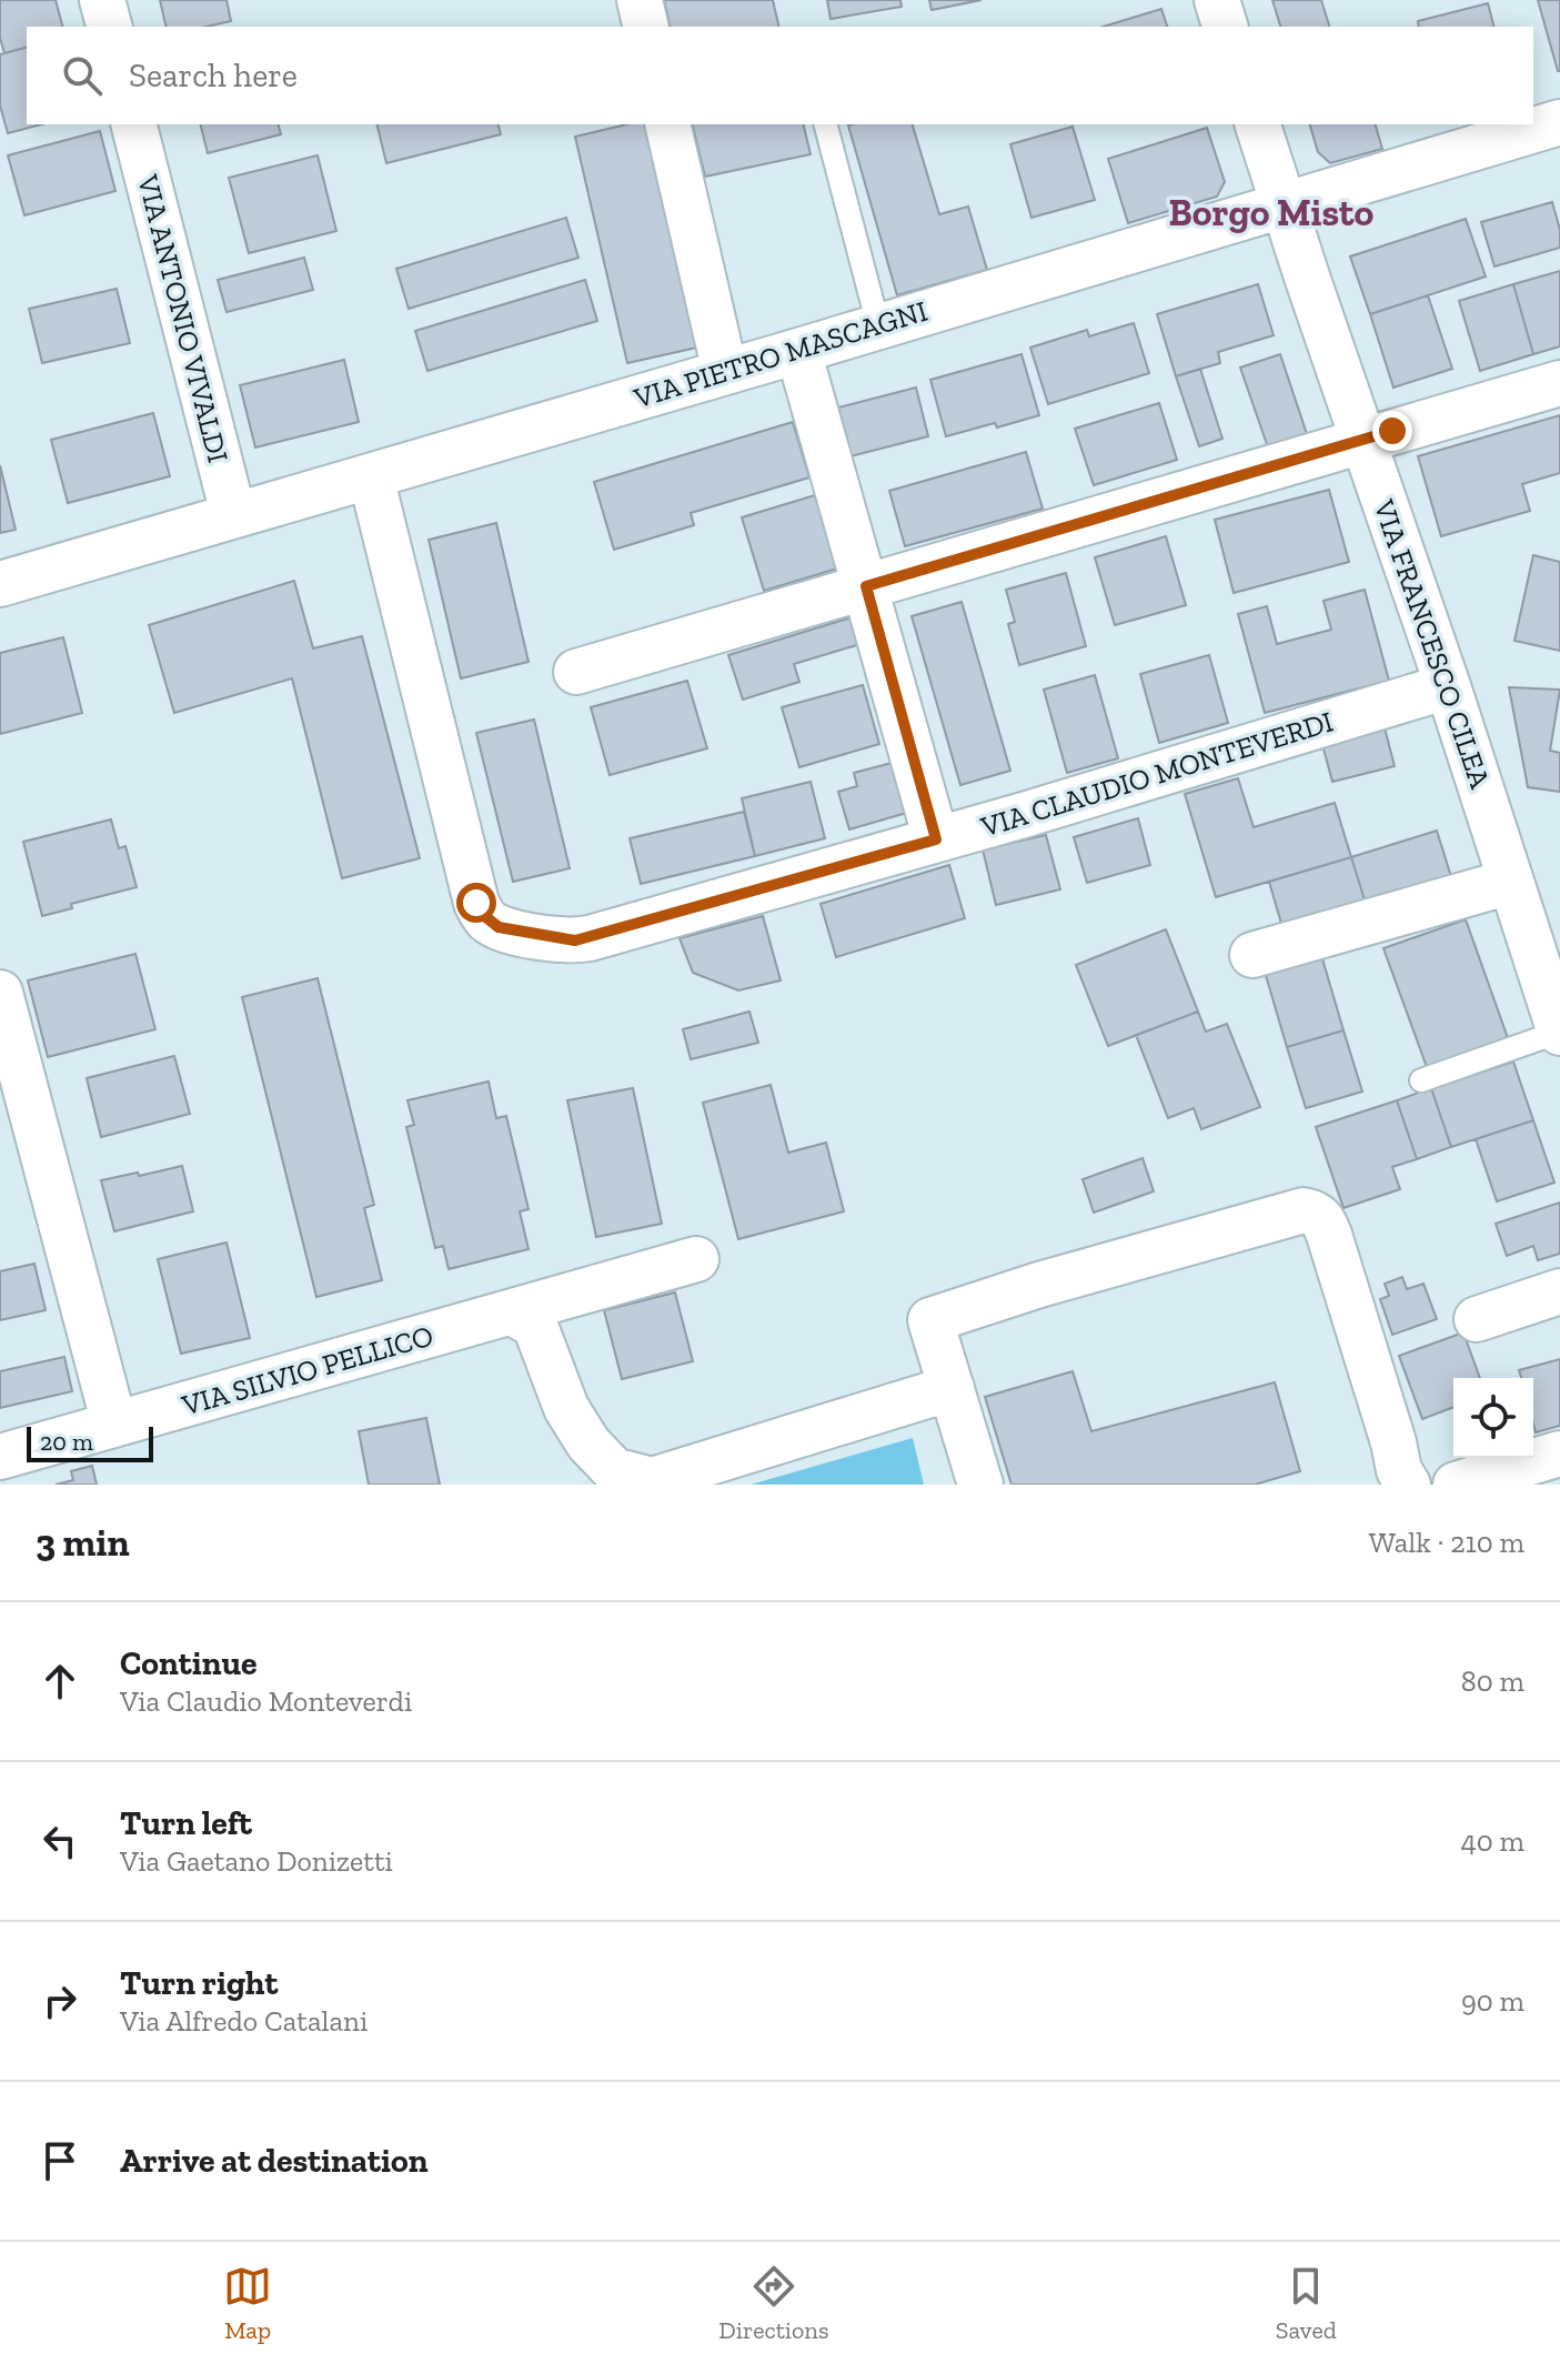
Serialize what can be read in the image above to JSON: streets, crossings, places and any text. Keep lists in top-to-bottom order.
{
  "streets": {
    "street": [
      "VIA ANTONIO VIVALDI",
      "VIA PIETRO MASCAGNI",
      "VIA FRANCESCO CILEA",
      "VIA CLAUDIO MONTEVERDI",
      "VIA SILVIO PELLICO"
    ]
  },
  "crossings": [
    ["VIA ANTONIO VIVALDI", "VIA PIETRO MASCAGNI"],
    ["VIA PIETRO MASCAGNI", "VIA FRANCESCO CILEA"],
    ["VIA PIETRO MASCAGNI", "VIA CLAUDIO MONTEVERDI"],
    ["VIA FRANCESCO CILEA", "VIA CLAUDIO MONTEVERDI"]
  ],
  "districts": ["Borgo Misto"],
  "scale_bar": "20 m",
  "page": {
    "search": "Search here",
    "scale": "20 m",
    "heading": ["3 min", "Walk · 210 m"],
    "list": [
      ["Continue", "Via Claudio Monteverdi", "80 m"],
      ["Turn left", "Via Gaetano Donizetti", "40 m"],
      ["Turn right", "Via Alfredo Catalani", "90 m"],
      "Arrive at destination"
    ],
    "nav": ["Map", "Directions", "Saved"]
  }
}
